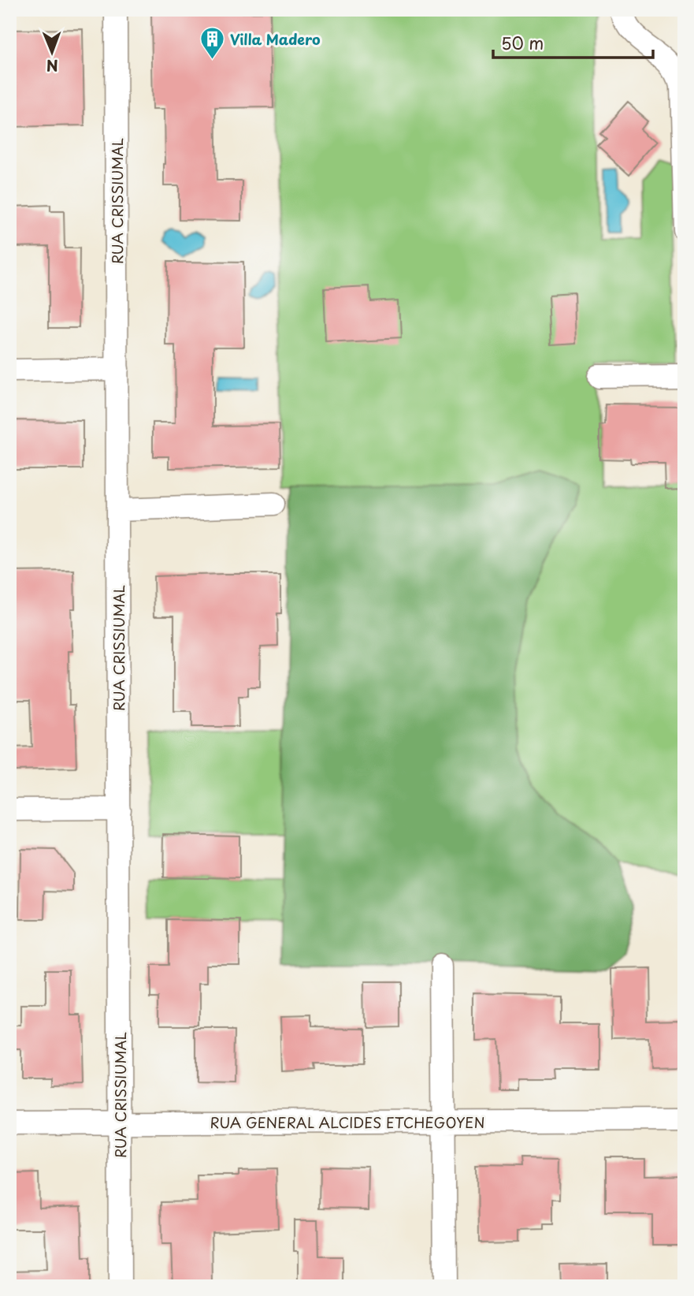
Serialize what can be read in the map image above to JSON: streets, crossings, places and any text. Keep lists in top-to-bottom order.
{
  "streets": {
    "street": ["RUA CRISSIUMAL", "RUA GENERAL ALCIDES ETCHEGOYEN"]
  },
  "crossings": [
    ["RUA CRISSIUMAL", "RUA GENERAL ALCIDES ETCHEGOYEN"]
  ],
  "places": {
    "building": ["Villa Madero"]
  },
  "scale_bar": "50 m",
  "north": "bottom"
}
